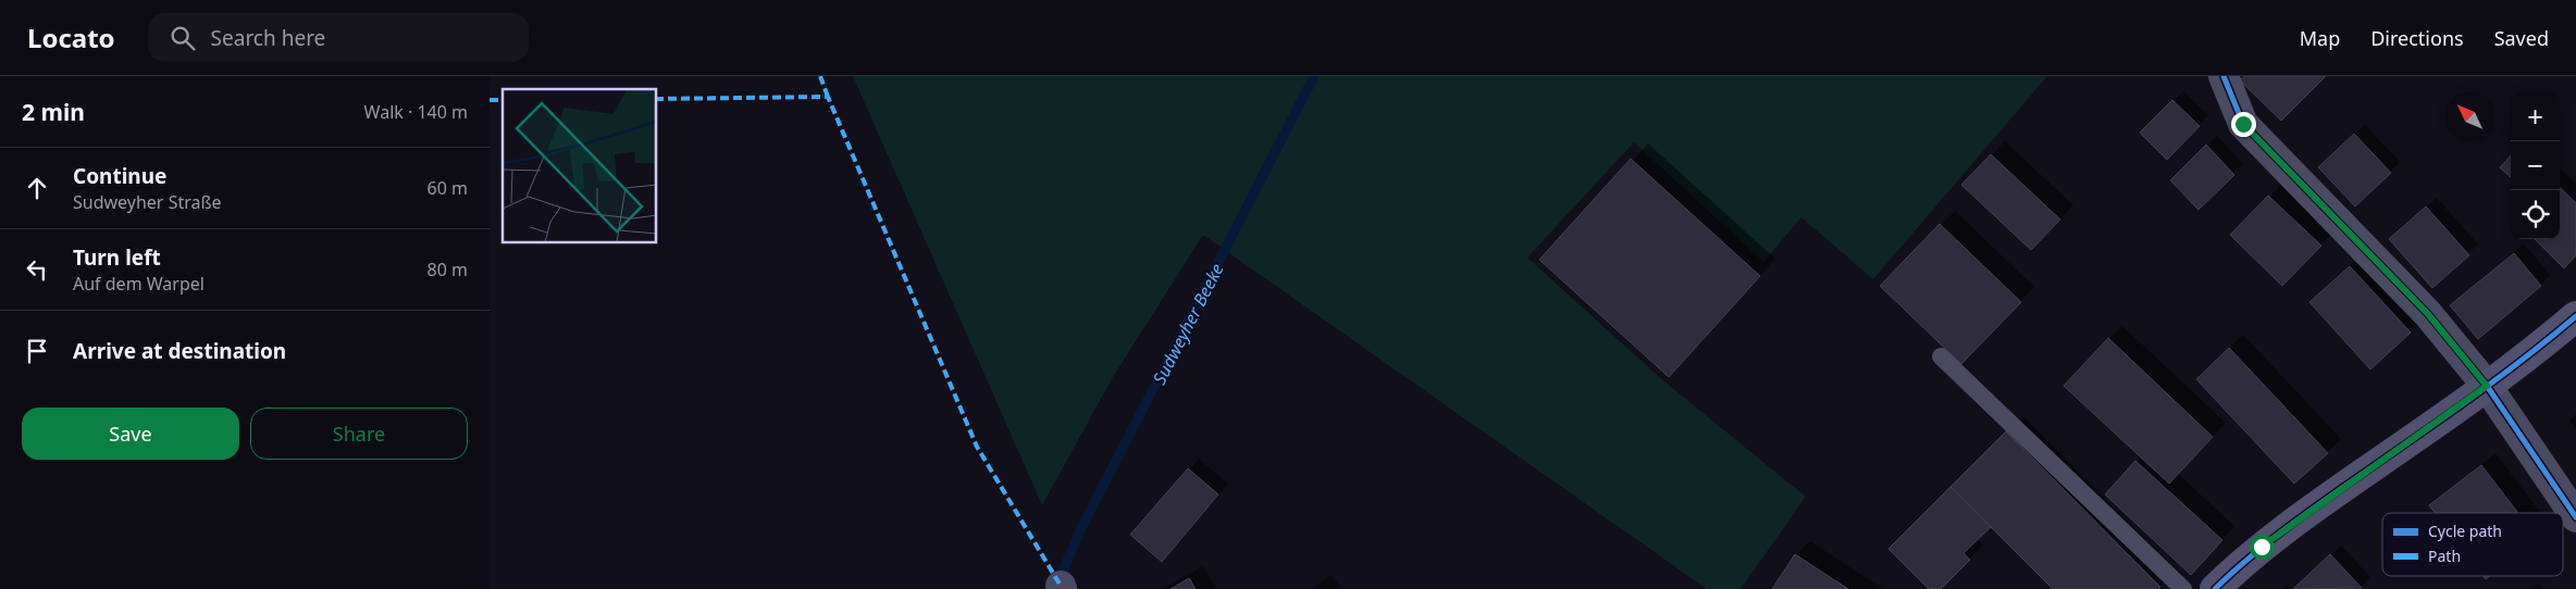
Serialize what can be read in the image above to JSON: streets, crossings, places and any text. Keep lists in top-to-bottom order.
{
  "water": ["Sudweyher Beeke"],
  "legend": ["Cycle path", "Path"],
  "north": "top left",
  "page": {
    "header": "Locato",
    "search": "Search here",
    "nav": ["Map", "Directions", "Saved"],
    "heading": ["2 min", "Walk · 140 m"],
    "map_buttons": ["+", "−"],
    "list": [
      ["Continue", "Sudweyher Straße", "60 m"],
      ["Turn left", "Auf dem Warpel", "80 m"],
      "Arrive at destination"
    ],
    "buttons": ["Save", "Share"]
  }
}
